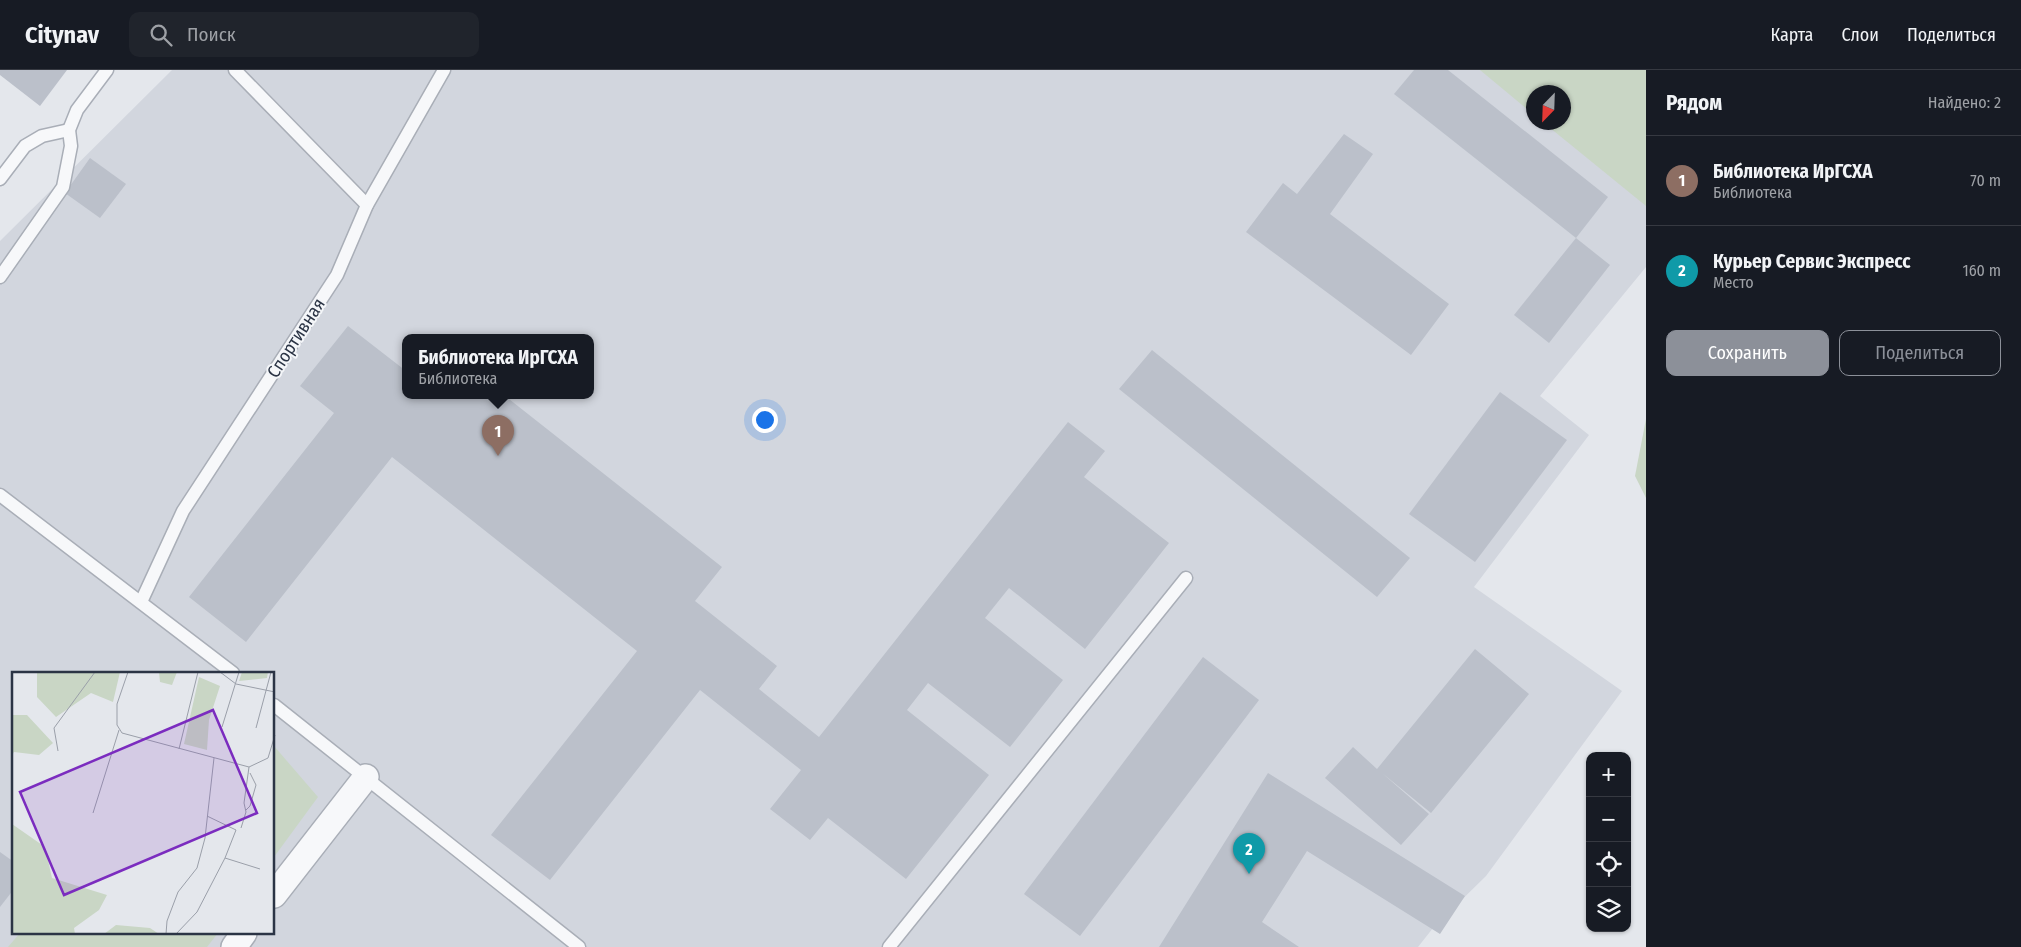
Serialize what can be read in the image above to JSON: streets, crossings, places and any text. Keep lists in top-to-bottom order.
{
  "streets": {
    "lane": ["Спортивная"]
  },
  "north": "bottom left",
  "page": {
    "header": "Citynav",
    "search": "Поиск",
    "nav": ["Карта", "Слои", "Поделиться"],
    "heading": ["Рядом", "Найдено: 2"],
    "list": [
      {
        "mark": "1",
        "name": "Библиотека ИрГСХА",
        "note": "Библиотека",
        "value": "70 m"
      },
      {
        "mark": "2",
        "name": "Курьер Сервис Экспресс",
        "note": "Место",
        "value": "160 m"
      }
    ],
    "buttons": ["Сохранить", "Поделиться"],
    "popup": ["Библиотека ИрГСХА", "Библиотека"],
    "pins": ["1", "2"],
    "map_buttons": ["+", "−"]
  }
}
